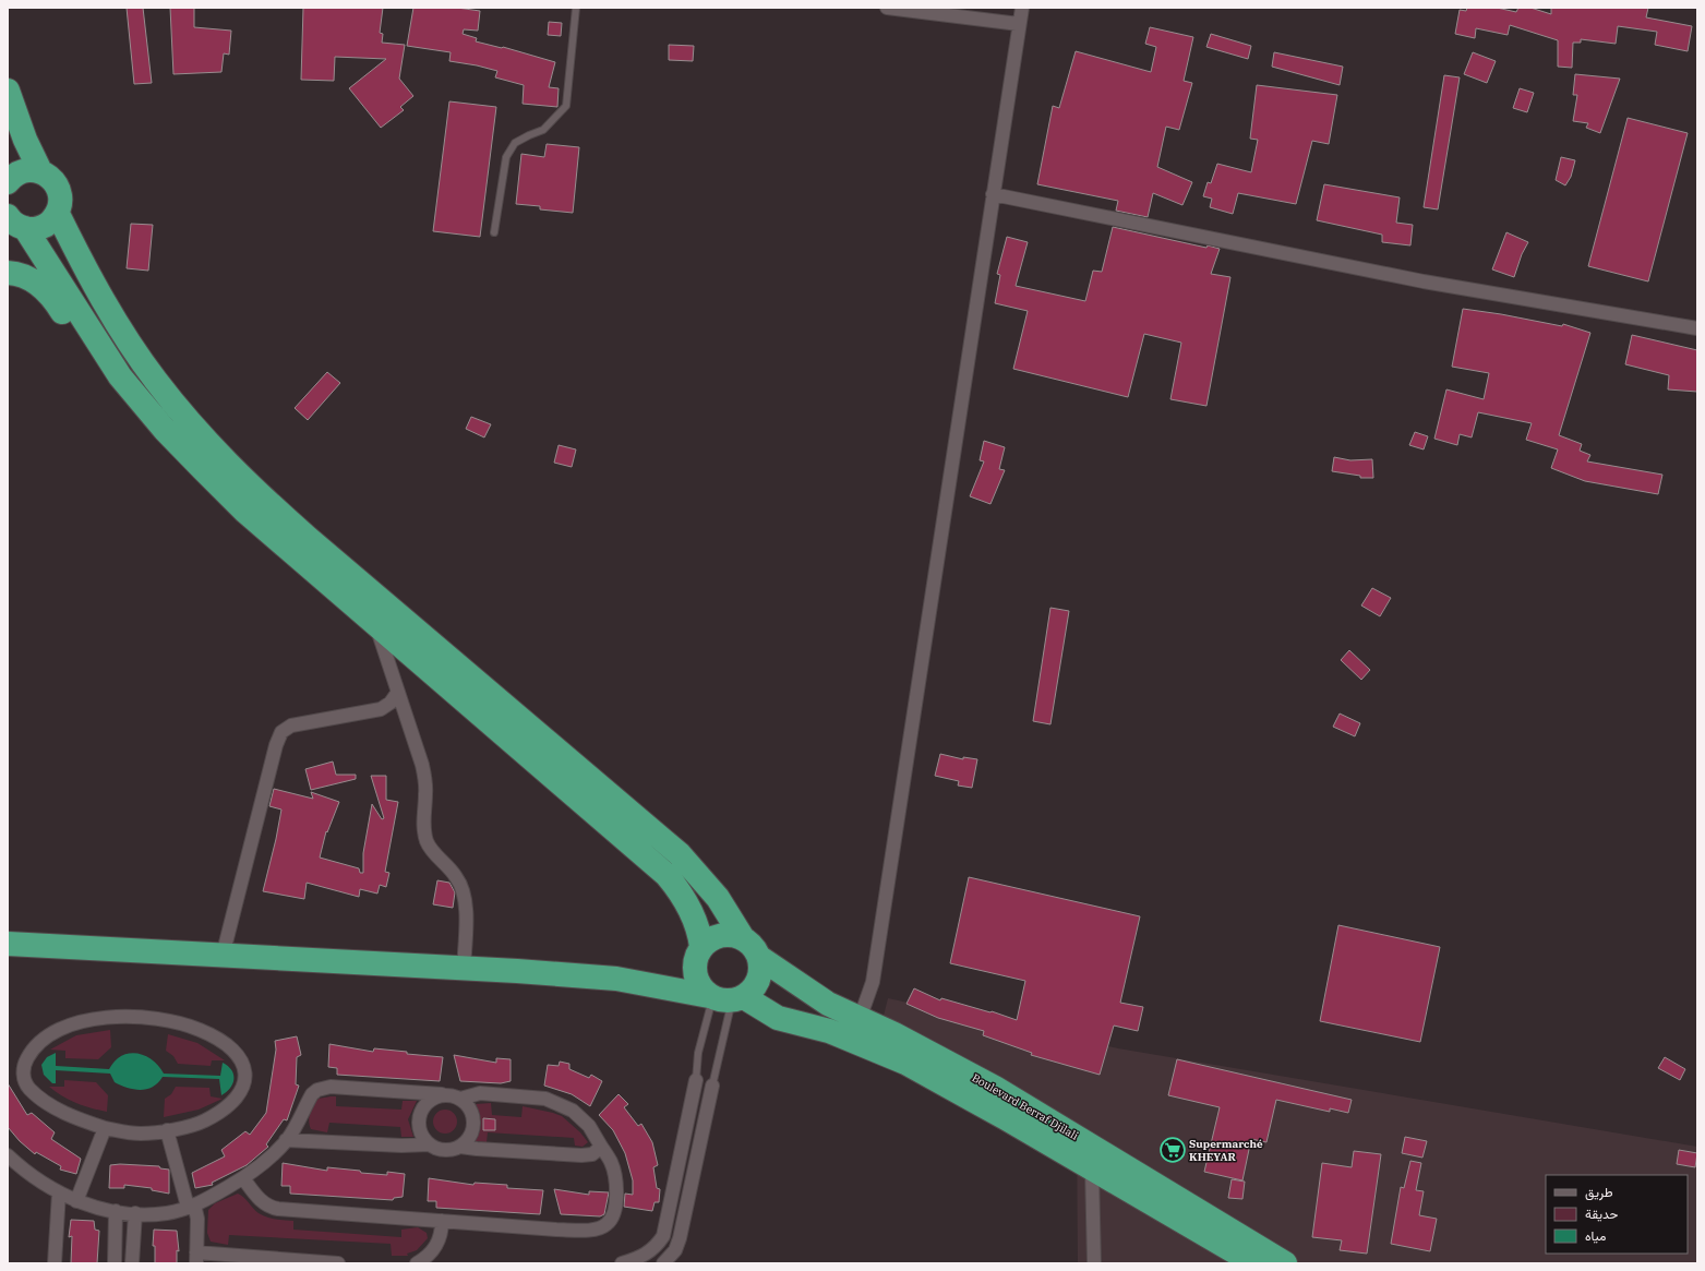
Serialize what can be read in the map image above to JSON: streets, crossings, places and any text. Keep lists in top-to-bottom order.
{
  "streets": {
    "highway": ["Boulevard Berraf Djilali"]
  },
  "places": {
    "supermarket": ["Supermarché KHEYAR"]
  },
  "legend": ["طريق", "حديقة", "مياه"]
}
